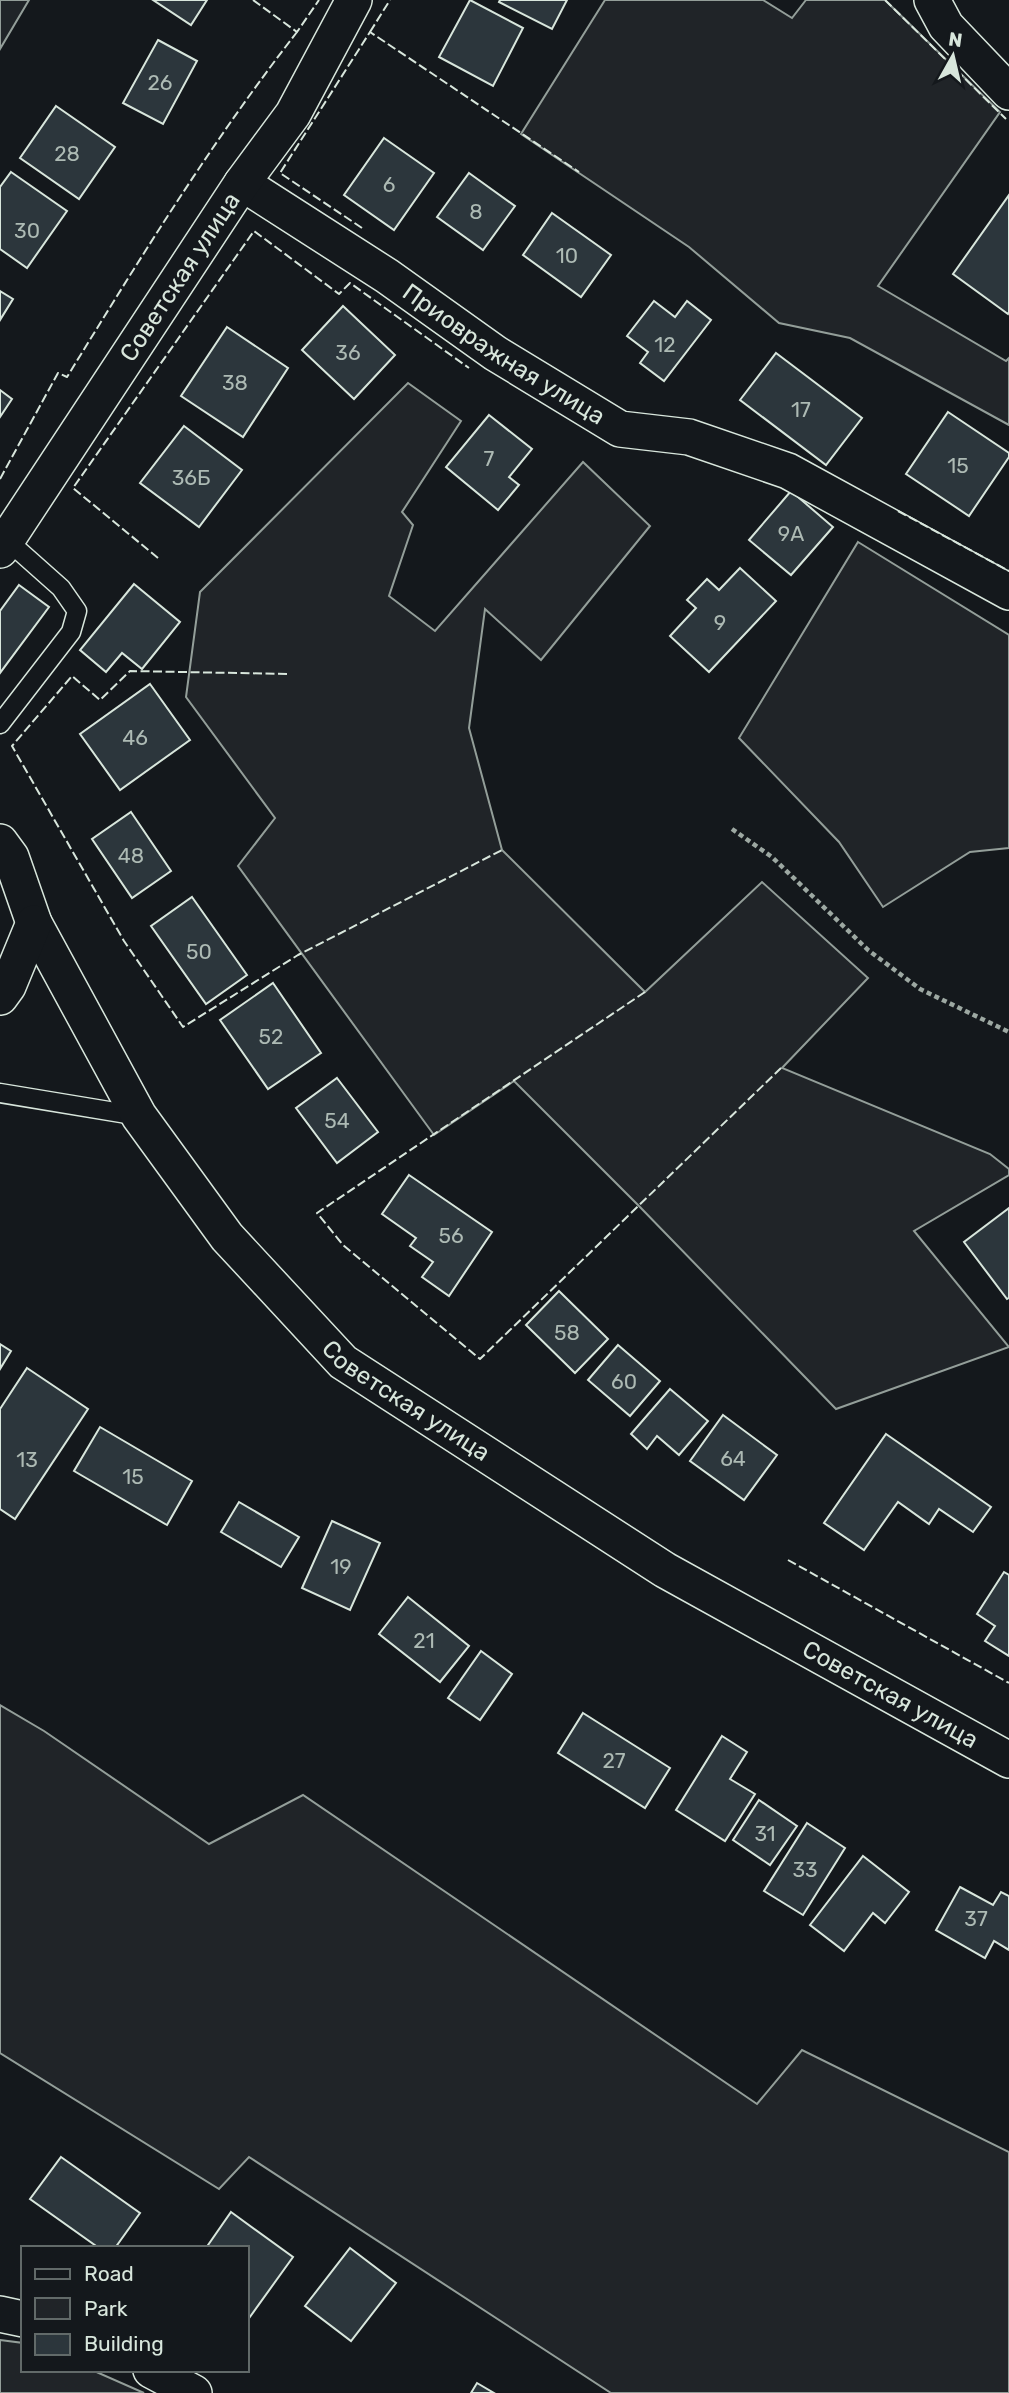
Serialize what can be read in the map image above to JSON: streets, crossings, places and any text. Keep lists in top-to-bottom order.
{
  "streets": {
    "street": ["Советская улица", "Приовражная улица"]
  },
  "crossings": [
    ["Советская улица", "Приовражная улица"]
  ],
  "house_numbers": [
    "26",
    "28",
    "6",
    "8",
    "30",
    "10",
    "12",
    "36",
    "38",
    "17",
    "7",
    "15",
    "36Б",
    "9А",
    "9",
    "46",
    "48",
    "50",
    "52",
    "54",
    "56",
    "58",
    "60",
    "64",
    "13",
    "15",
    "19",
    "21",
    "27",
    "31",
    "33",
    "37"
  ],
  "legend": ["Road", "Park", "Building"],
  "north": "top"
}
